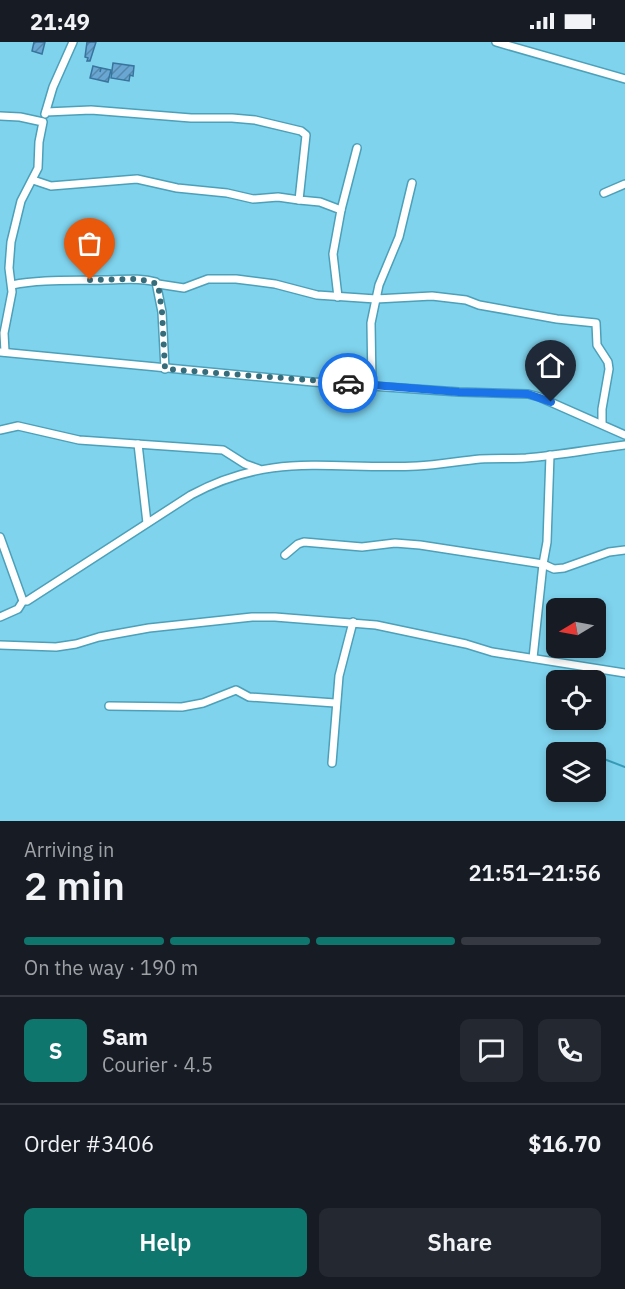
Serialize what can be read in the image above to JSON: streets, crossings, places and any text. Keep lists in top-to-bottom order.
{
  "north": "left",
  "page": {
    "status": "21:49",
    "heading": ["2 min", "Arriving in", "21:51–21:56"],
    "panel": [
      "Sam",
      "Courier · 4.5",
      "Order #3406",
      "$16.70"
    ],
    "bar": "On the way · 190 m",
    "round": "S",
    "buttons": ["Help", "Share"]
  }
}
